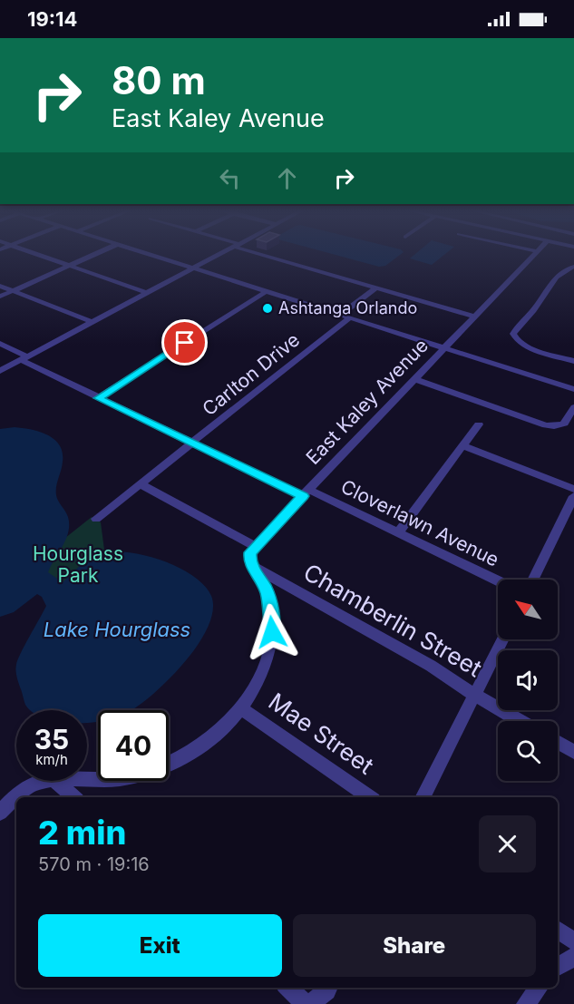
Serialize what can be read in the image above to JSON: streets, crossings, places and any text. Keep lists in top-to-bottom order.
{
  "streets": {
    "street": [
      "Carlton Drive",
      "East Kaley Avenue",
      "Cloverlawn Avenue",
      "Chamberlin Street",
      "Mae Street"
    ]
  },
  "crossings": [
    ["Carlton Drive", "Cloverlawn Avenue"],
    ["East Kaley Avenue", "Cloverlawn Avenue"]
  ],
  "water": ["Lake Hourglass"],
  "parks": ["Hourglass Park"],
  "places": ["Ashtanga Orlando"],
  "north": "top left",
  "page": {
    "status": "19:14",
    "turn": ["80 m", "East Kaley Avenue"],
    "speed": "35 km/h",
    "limit": "40",
    "heading": ["2 min", "570 m · 19:16"],
    "buttons": ["Exit", "Share"]
  }
}
